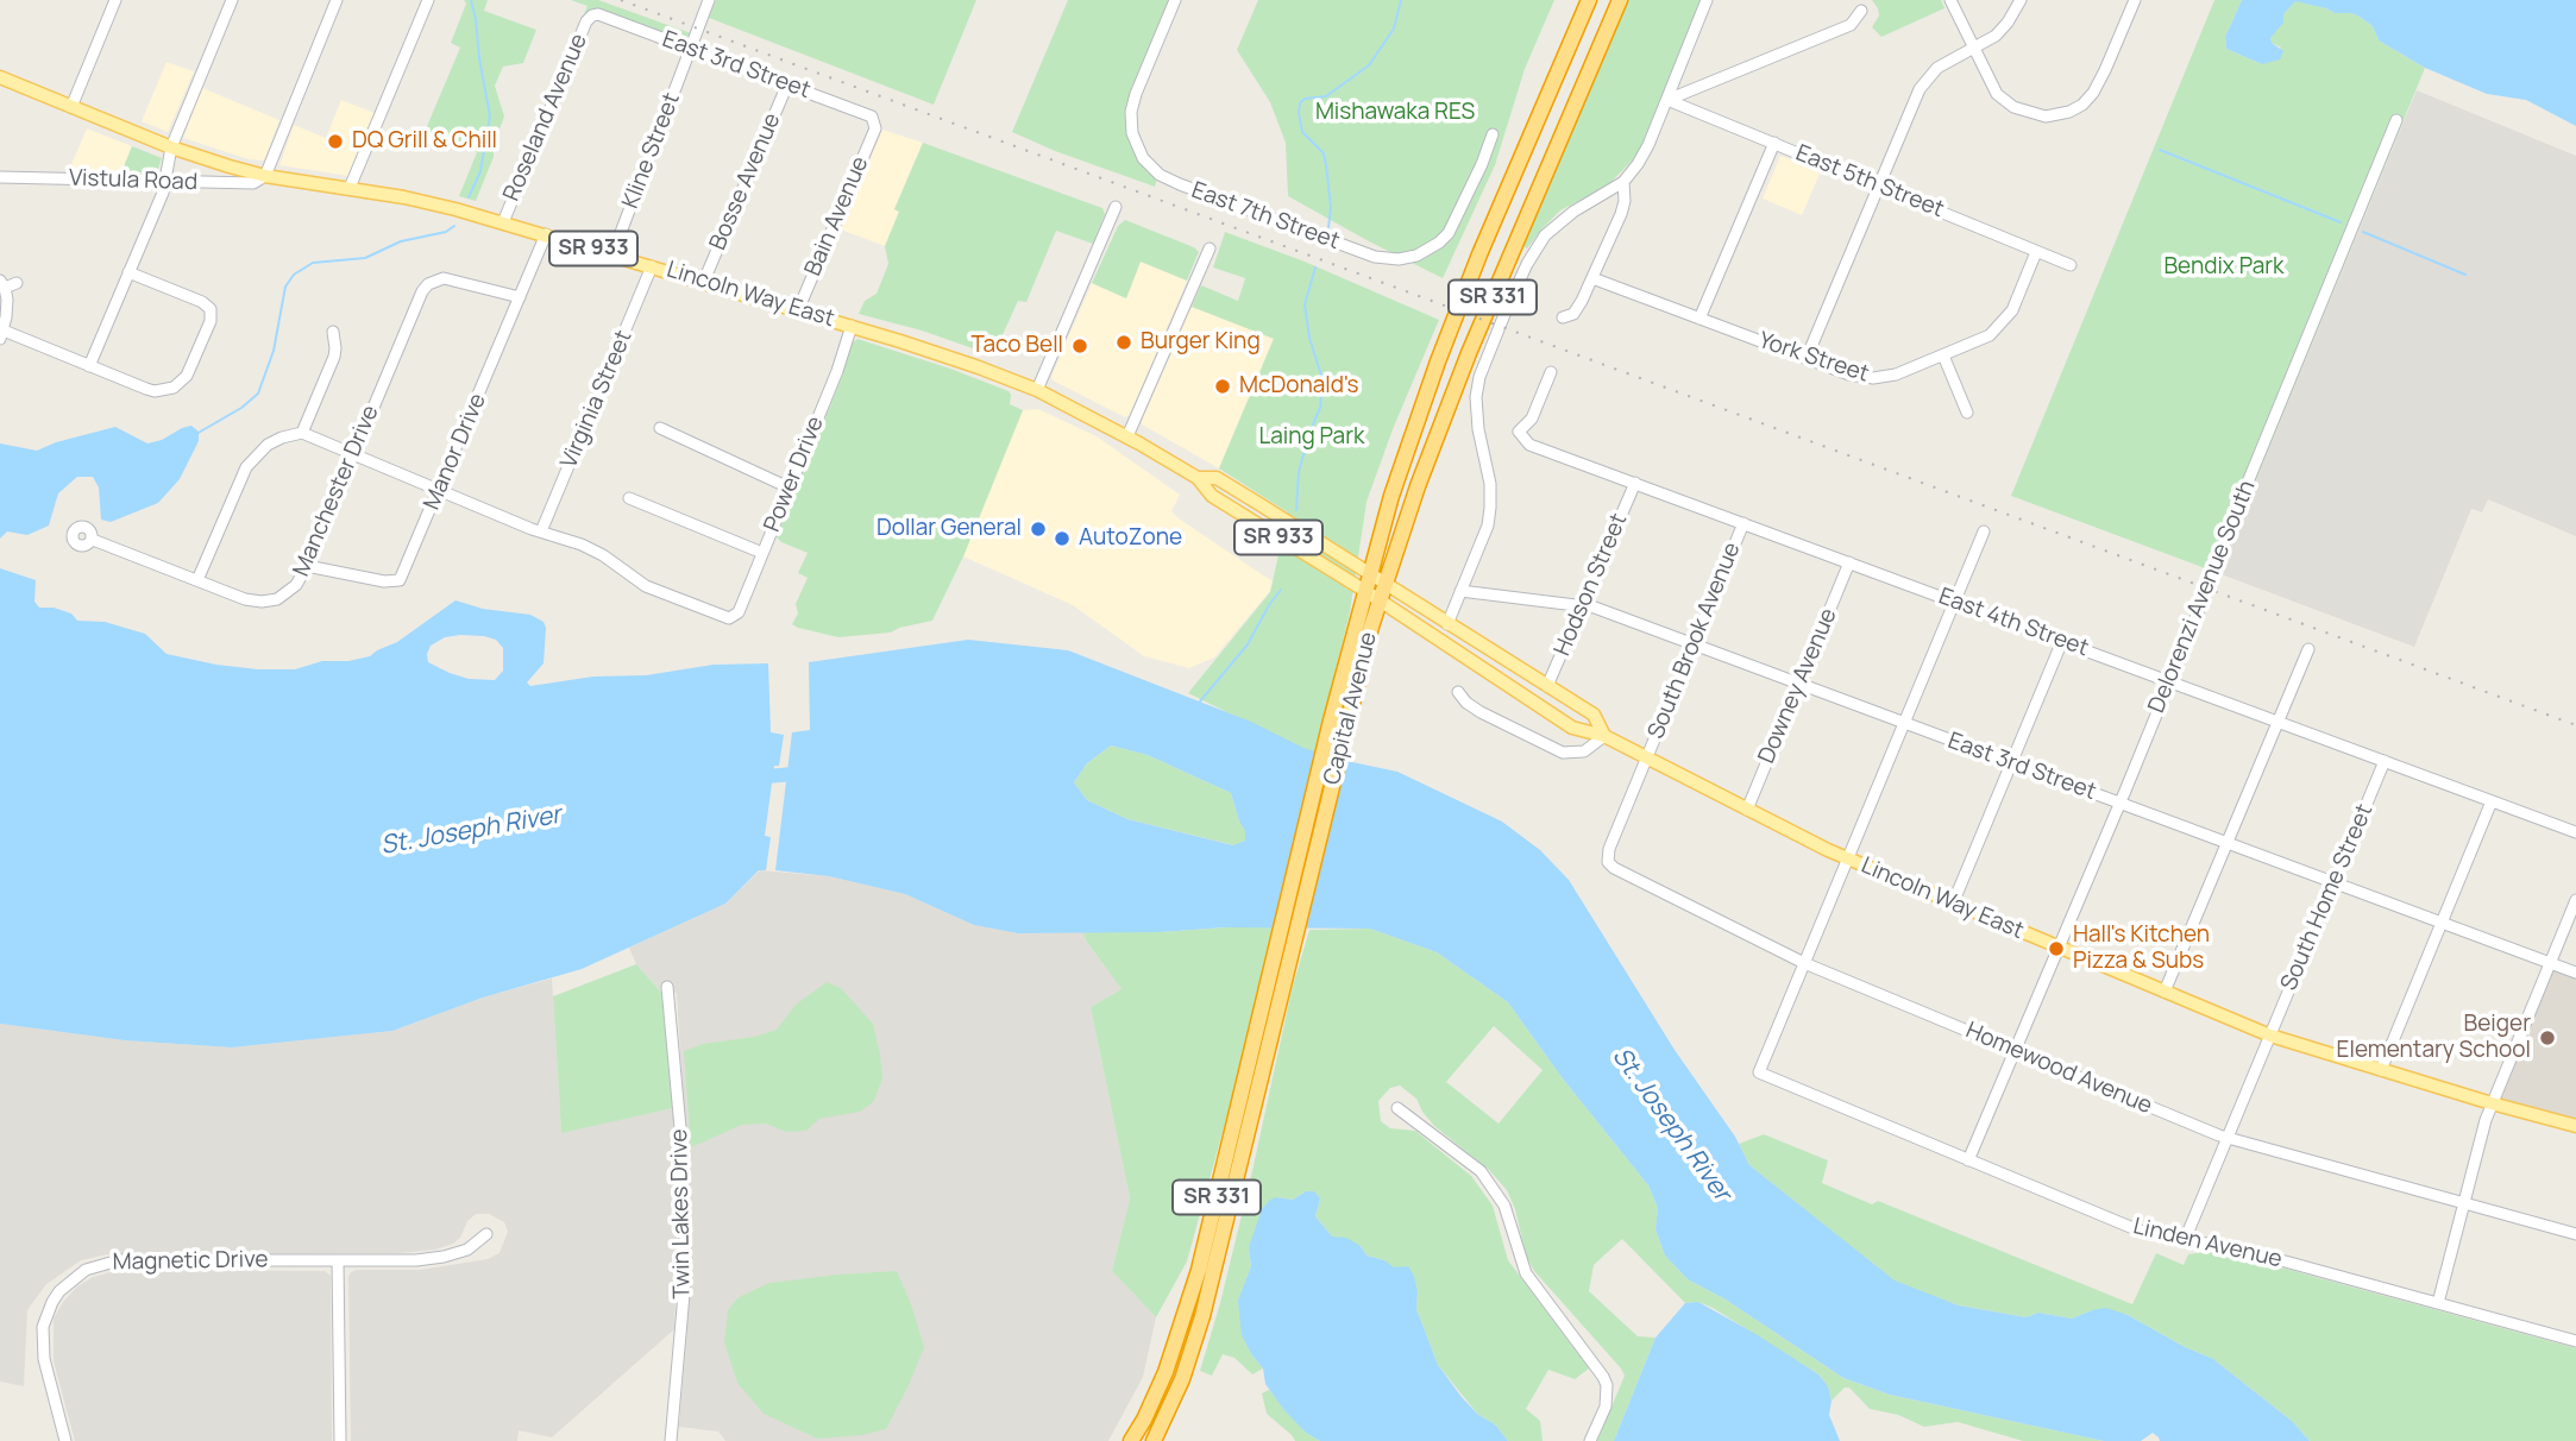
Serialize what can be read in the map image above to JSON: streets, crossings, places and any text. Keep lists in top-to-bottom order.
{
  "streets": {
    "highway": ["SR 331", "Capital Avenue"],
    "main road": ["SR 933", "Lincoln Way East"],
    "street": [
      "East 3rd Street",
      "Roseland Avenue",
      "Kline Street",
      "Vistula Road",
      "Bosse Avenue",
      "East 5th Street",
      "Bain Avenue",
      "East 7th Street",
      "York Street",
      "Virginia Street",
      "Manor Drive",
      "Power Drive",
      "Manchester Drive",
      "Hodson Street",
      "Delorenzi Avenue South",
      "East 4th Street",
      "South Brook Avenue",
      "Downey Avenue",
      "South Home Street",
      "Homewood Avenue",
      "Twin Lakes Drive",
      "Linden Avenue",
      "Magnetic Drive"
    ]
  },
  "crossings": [
    ["East 3rd Street", "Roseland Avenue"],
    ["East 3rd Street", "Kline Street"],
    ["East 3rd Street", "Bosse Avenue"],
    ["East 3rd Street", "Bain Avenue"],
    ["East 3rd Street", "Hodson Street"],
    ["East 3rd Street", "Delorenzi Avenue South"],
    ["East 3rd Street", "South Brook Avenue"],
    ["East 3rd Street", "Downey Avenue"],
    ["East 3rd Street", "South Home Street"],
    ["Roseland Avenue", "Lincoln Way East"],
    ["Kline Street", "Lincoln Way East"],
    ["Vistula Road", "Lincoln Way East"],
    ["Bosse Avenue", "Lincoln Way East"],
    ["East 5th Street", "York Street"],
    ["Bain Avenue", "Lincoln Way East"],
    ["Lincoln Way East", "Virginia Street"],
    ["Lincoln Way East", "Manor Drive"],
    ["Lincoln Way East", "Power Drive"],
    ["Lincoln Way East", "Hodson Street"],
    ["Lincoln Way East", "Delorenzi Avenue South"],
    ["Lincoln Way East", "South Brook Avenue"],
    ["Lincoln Way East", "Downey Avenue"],
    ["Lincoln Way East", "Capital Avenue"],
    ["Lincoln Way East", "South Home Street"],
    ["Virginia Street", "Power Drive"],
    ["Manor Drive", "Manchester Drive"],
    ["Hodson Street", "East 4th Street"],
    ["Delorenzi Avenue South", "East 4th Street"],
    ["Delorenzi Avenue South", "Homewood Avenue"],
    ["Delorenzi Avenue South", "Linden Avenue"],
    ["East 4th Street", "South Brook Avenue"],
    ["East 4th Street", "Downey Avenue"],
    ["East 4th Street", "South Home Street"],
    ["South Brook Avenue", "Homewood Avenue"],
    ["South Home Street", "Homewood Avenue"],
    ["South Home Street", "Linden Avenue"],
    ["Homewood Avenue", "Linden Avenue"]
  ],
  "water": ["St. Joseph River"],
  "parks": ["Mishawaka RES", "Bendix Park", "Laing Park"],
  "places": [
    "DQ Grill & Chill",
    "Burger King",
    "Taco Bell",
    "McDonald's",
    "Dollar General",
    "AutoZone",
    "Hall's Kitchen Pizza & Subs",
    "Beiger Elementary School"
  ]
}
